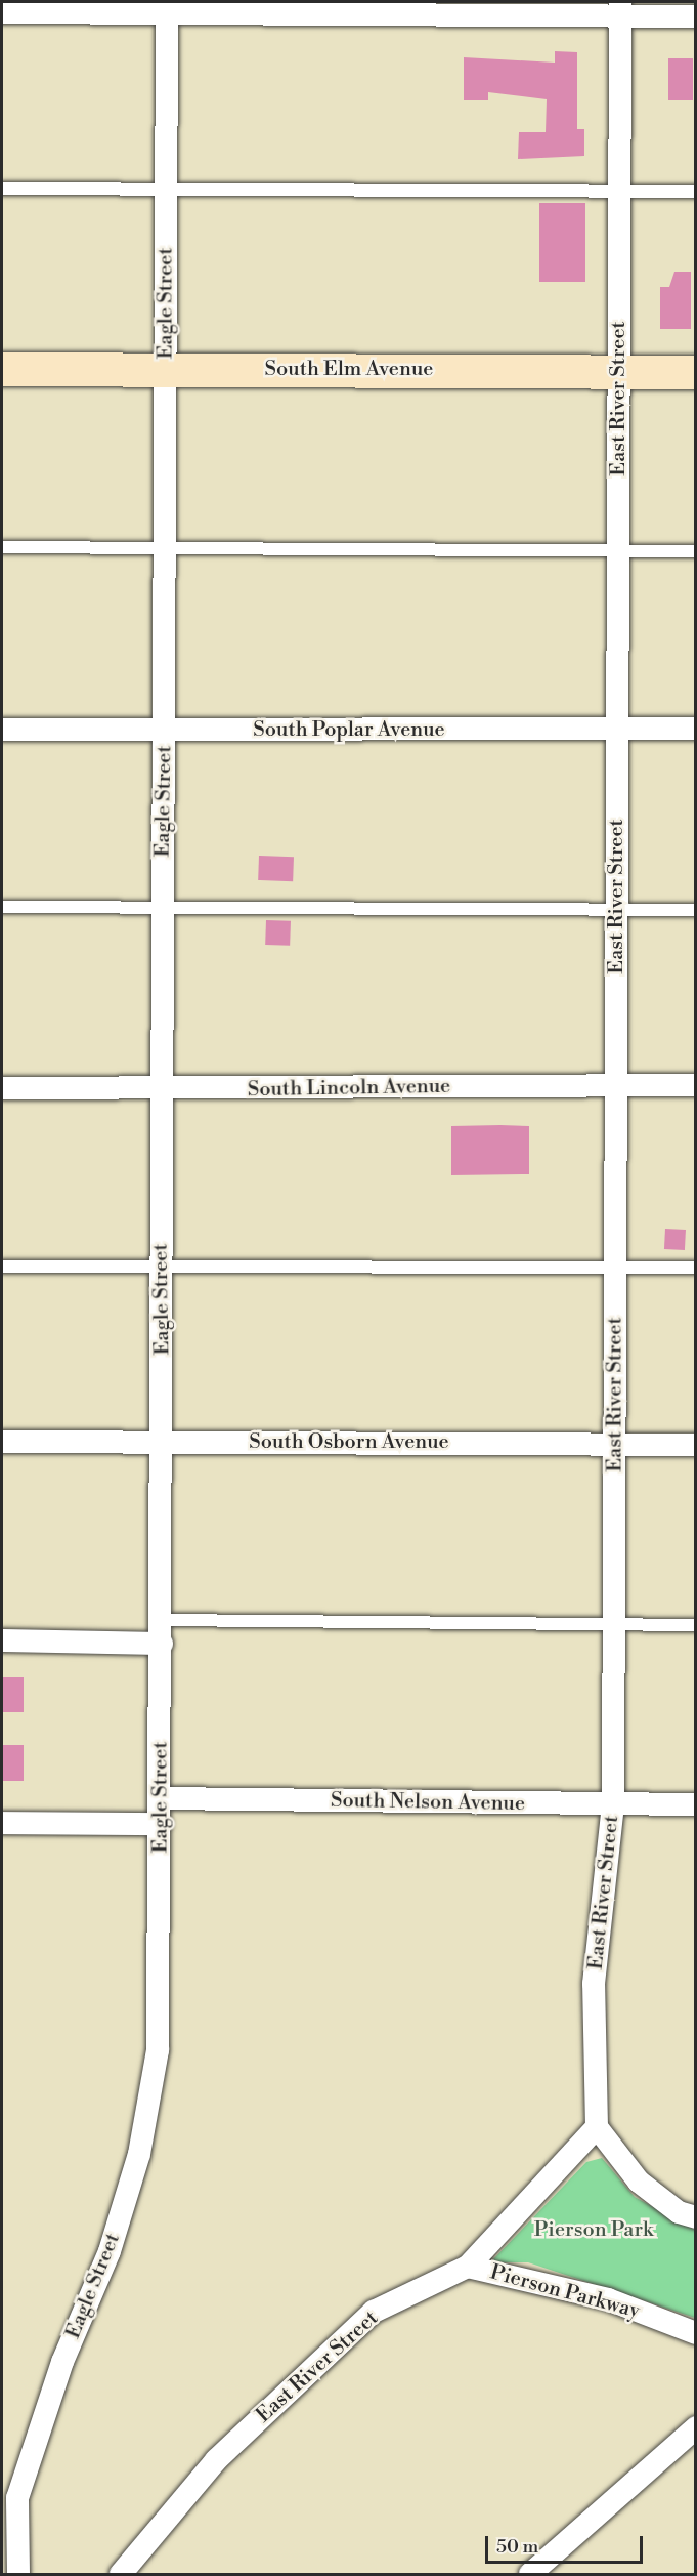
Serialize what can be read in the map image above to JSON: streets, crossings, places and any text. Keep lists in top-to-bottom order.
{
  "streets": {
    "street": [
      "Eagle Street",
      "South Elm Avenue",
      "East River Street",
      "South Poplar Avenue",
      "South Lincoln Avenue",
      "South Osborn Avenue",
      "South Nelson Avenue",
      "Pierson Parkway"
    ]
  },
  "crossings": [
    ["Eagle Street", "South Elm Avenue"],
    ["Eagle Street", "South Poplar Avenue"],
    ["Eagle Street", "South Lincoln Avenue"],
    ["Eagle Street", "South Osborn Avenue"],
    ["Eagle Street", "South Nelson Avenue"],
    ["South Elm Avenue", "East River Street"],
    ["East River Street", "South Poplar Avenue"],
    ["East River Street", "South Lincoln Avenue"],
    ["East River Street", "South Osborn Avenue"],
    ["East River Street", "South Nelson Avenue"],
    ["East River Street", "Pierson Parkway"]
  ],
  "parks": ["Pierson Park"],
  "scale_bar": "50 m"
}
